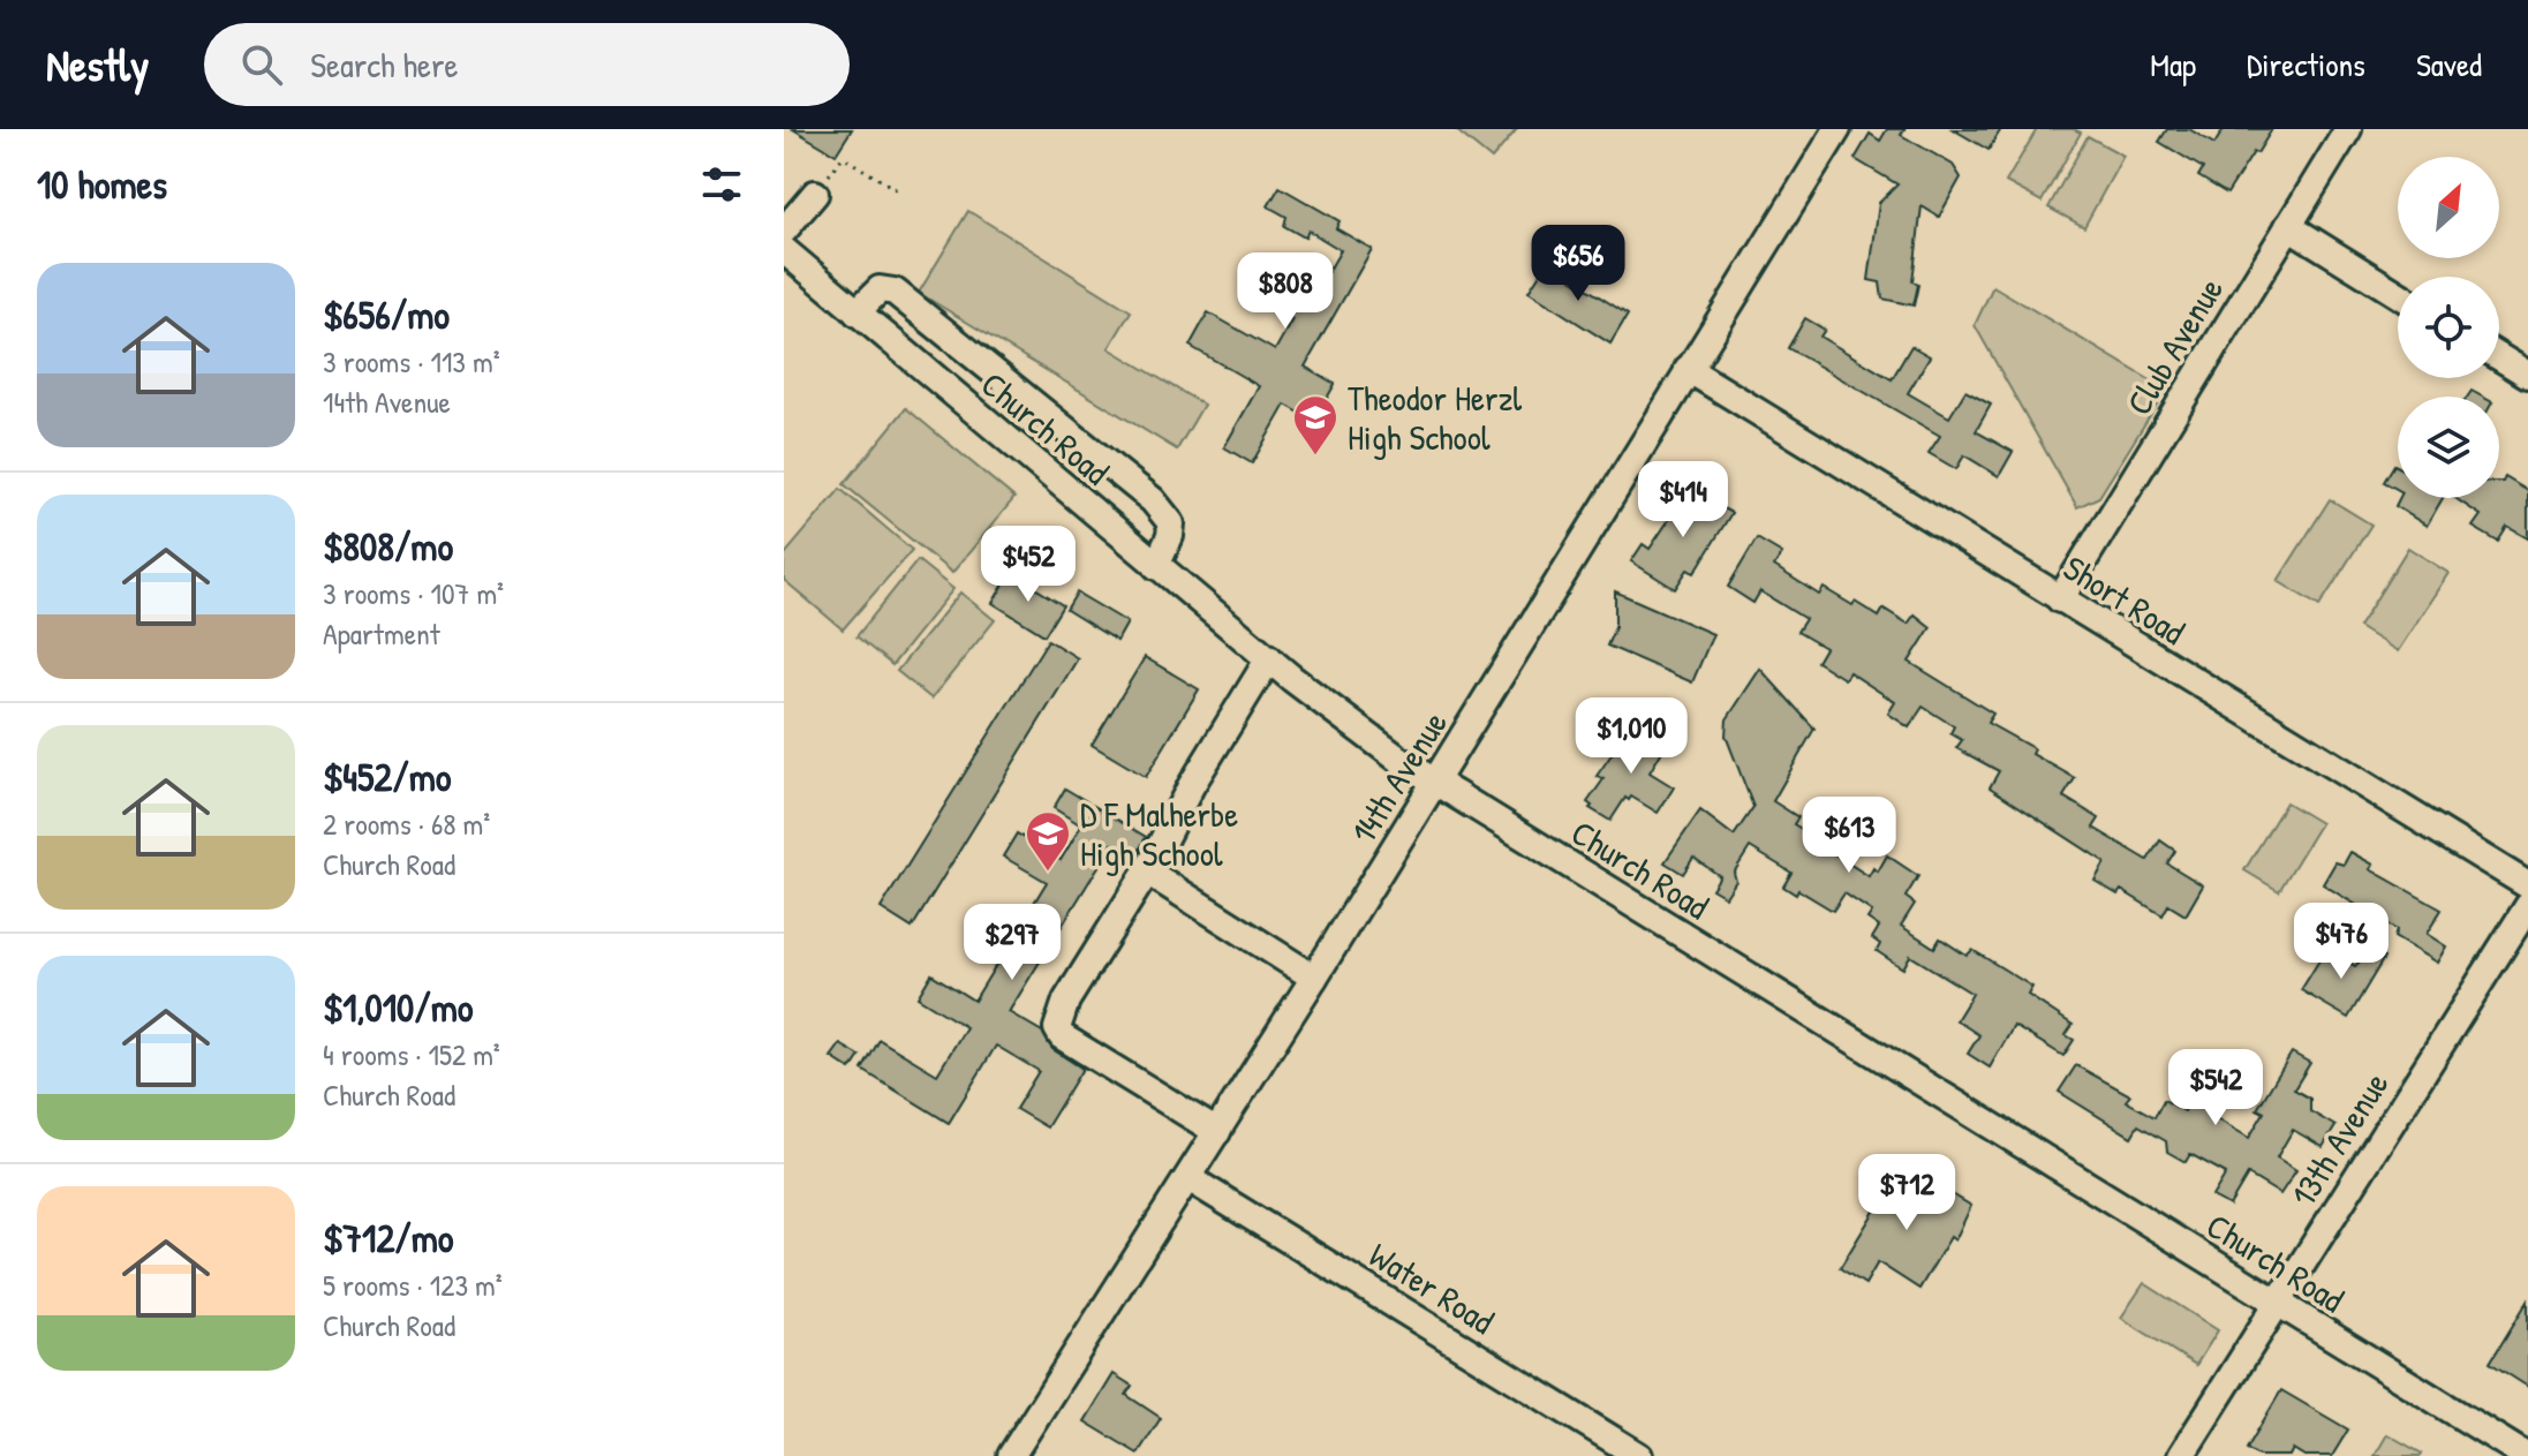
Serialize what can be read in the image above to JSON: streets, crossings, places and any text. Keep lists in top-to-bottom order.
{
  "streets": {
    "street": [
      "Club Avenue",
      "Church Road",
      "Short Road",
      "14th Avenue",
      "13th Avenue",
      "Water Road"
    ]
  },
  "crossings": [
    ["Club Avenue", "Short Road"],
    ["Church Road", "14th Avenue"],
    ["Church Road", "13th Avenue"],
    ["Short Road", "14th Avenue"],
    ["14th Avenue", "Water Road"]
  ],
  "places": {
    "school or university": ["Theodor Herzl High School", "D F Malherbe High School"]
  },
  "north": "top right",
  "page": {
    "header": "Nestly",
    "search": "Search here",
    "nav": ["Map", "Directions", "Saved"],
    "heading": "10 homes",
    "price": [
      "$656",
      "$808",
      "$414",
      "$452",
      "$1,010",
      "$613",
      "$476",
      "$297",
      "$542",
      "$712"
    ],
    "list": [
      {
        "name": "$656/mo",
        "note": "3 rooms · 113 m² · 14th Avenue"
      },
      {
        "name": "$808/mo",
        "note": "3 rooms · 107 m² · Apartment"
      },
      {
        "name": "$452/mo",
        "note": "2 rooms · 68 m² · Church Road"
      },
      {
        "name": "$1,010/mo",
        "note": "4 rooms · 152 m² · Church Road"
      },
      {
        "name": "$712/mo",
        "note": "5 rooms · 123 m² · Church Road"
      }
    ]
  }
}
